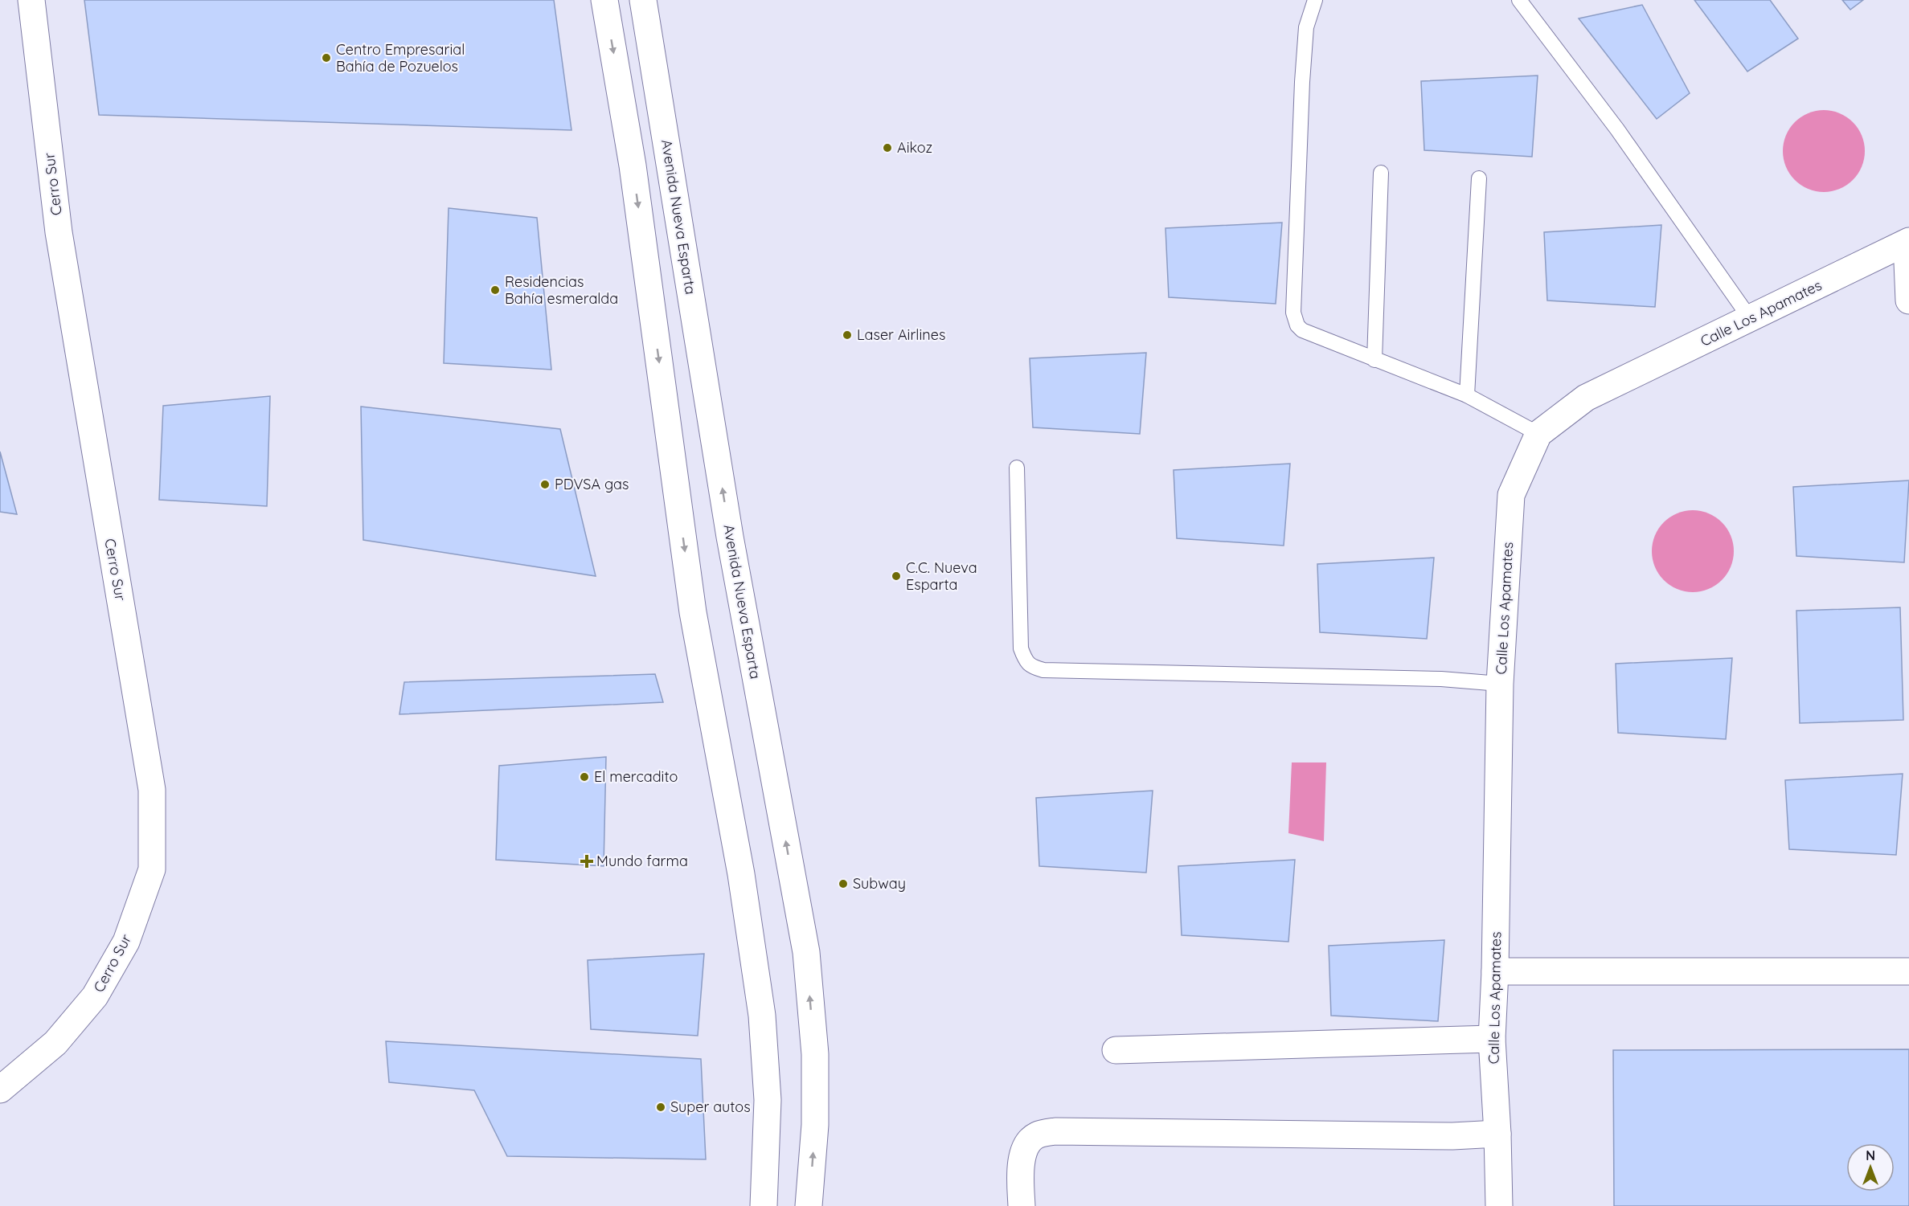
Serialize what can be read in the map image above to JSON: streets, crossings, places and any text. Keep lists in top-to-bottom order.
{
  "streets": {
    "street": ["Cerro Sur", "Avenida Nueva Esparta", "Calle Los Apamates"]
  },
  "places": {
    "other": [
      "Centro Empresarial Bahía de Pozuelos",
      "Aikoz",
      "Residencias Bahía esmeralda",
      "Laser Airlines",
      "PDVSA gas",
      "C.C. Nueva Esparta",
      "El mercadito",
      "Subway",
      "Super autos"
    ],
    "health": ["Mundo farma"]
  },
  "north": "top"
}
